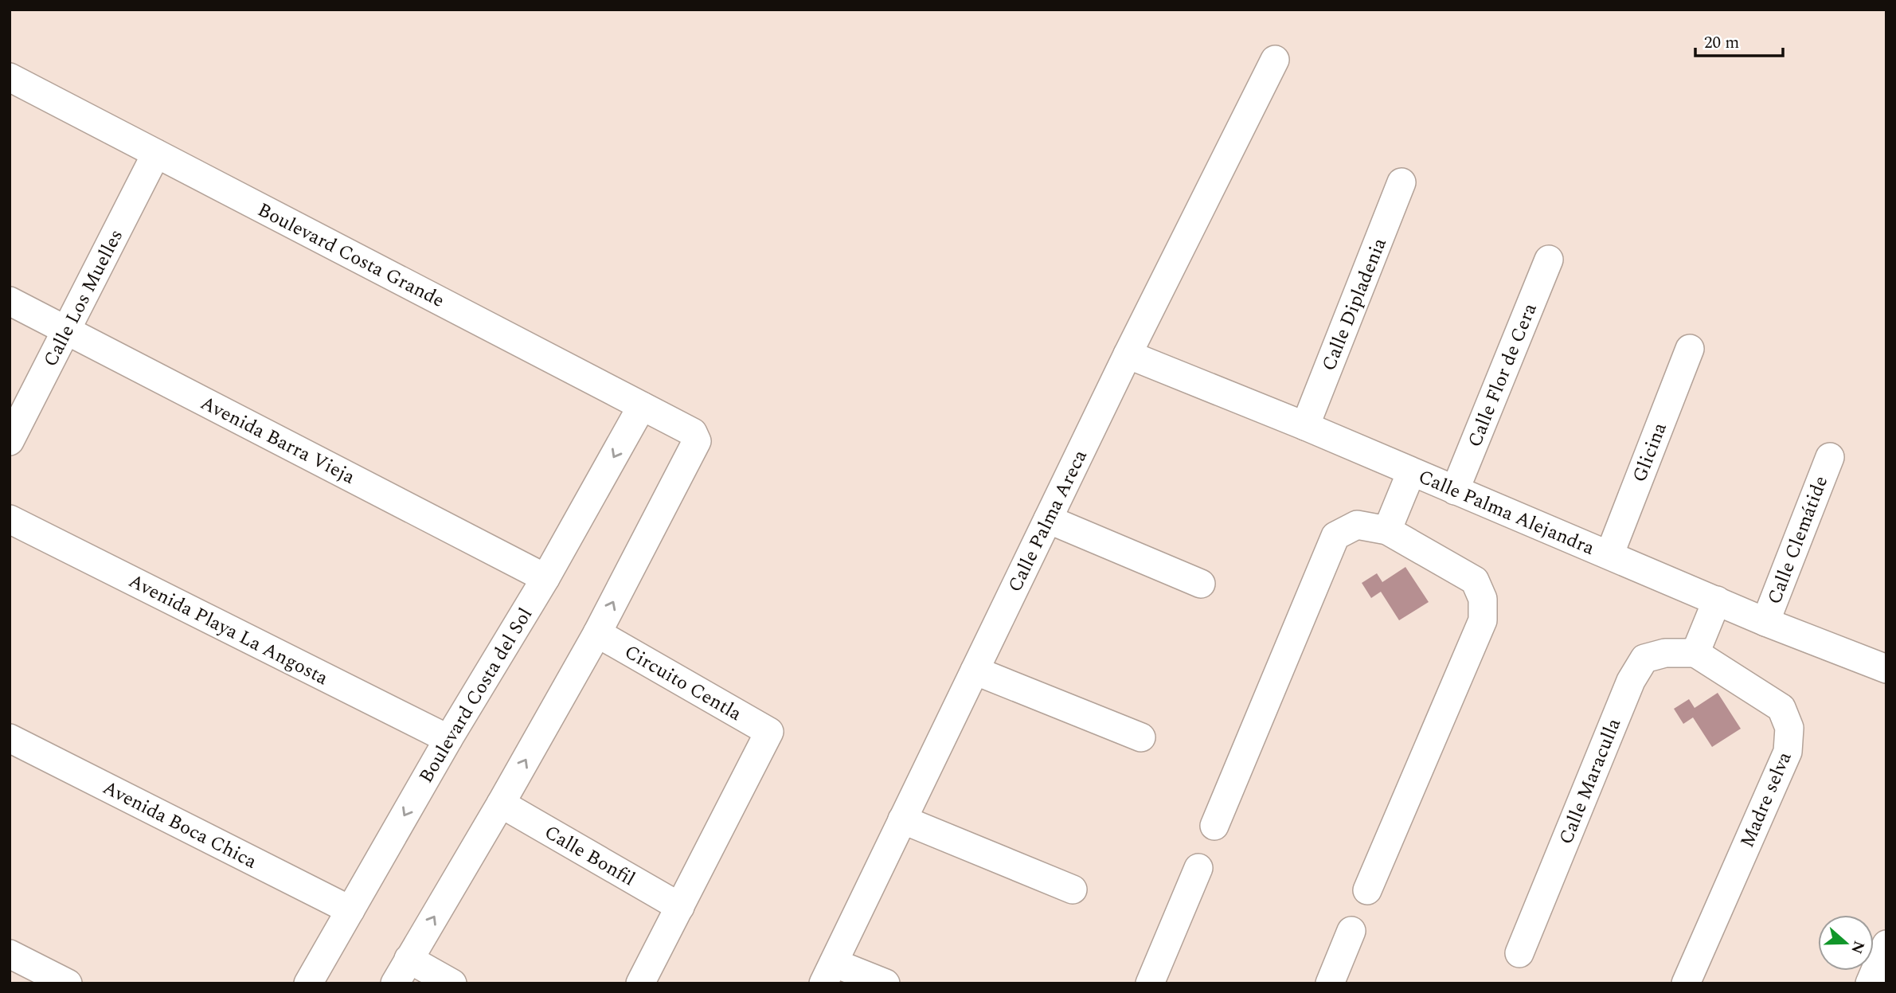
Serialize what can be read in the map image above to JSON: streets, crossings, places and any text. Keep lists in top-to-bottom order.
{
  "streets": {
    "street": [
      "Boulevard Costa Grande",
      "Calle Los Muelles",
      "Calle Dipladenia",
      "Calle Flor de Cera",
      "Avenida Barra Vieja",
      "Glicina",
      "Calle Palma Alejandra",
      "Calle Palma Areca",
      "Calle Clemátide",
      "Avenida Playa La Angosta",
      "Circuito Centla",
      "Boulevard Costa del Sol",
      "Calle Maraculla",
      "Madre selva",
      "Avenida Boca Chica",
      "Calle Bonfil"
    ]
  },
  "crossings": [
    ["Boulevard Costa Grande", "Calle Los Muelles"],
    ["Boulevard Costa Grande", "Circuito Centla"],
    ["Boulevard Costa Grande", "Boulevard Costa del Sol"],
    ["Calle Los Muelles", "Avenida Barra Vieja"],
    ["Calle Dipladenia", "Calle Palma Alejandra"],
    ["Calle Flor de Cera", "Calle Palma Alejandra"],
    ["Avenida Barra Vieja", "Boulevard Costa del Sol"],
    ["Glicina", "Calle Palma Alejandra"],
    ["Calle Palma Alejandra", "Calle Palma Areca"],
    ["Calle Palma Alejandra", "Calle Clemátide"],
    ["Avenida Playa La Angosta", "Boulevard Costa del Sol"],
    ["Circuito Centla", "Calle Bonfil"],
    ["Boulevard Costa del Sol", "Avenida Boca Chica"],
    ["Calle Maraculla", "Madre selva"]
  ],
  "scale_bar": "20 m",
  "north": "right"
}
